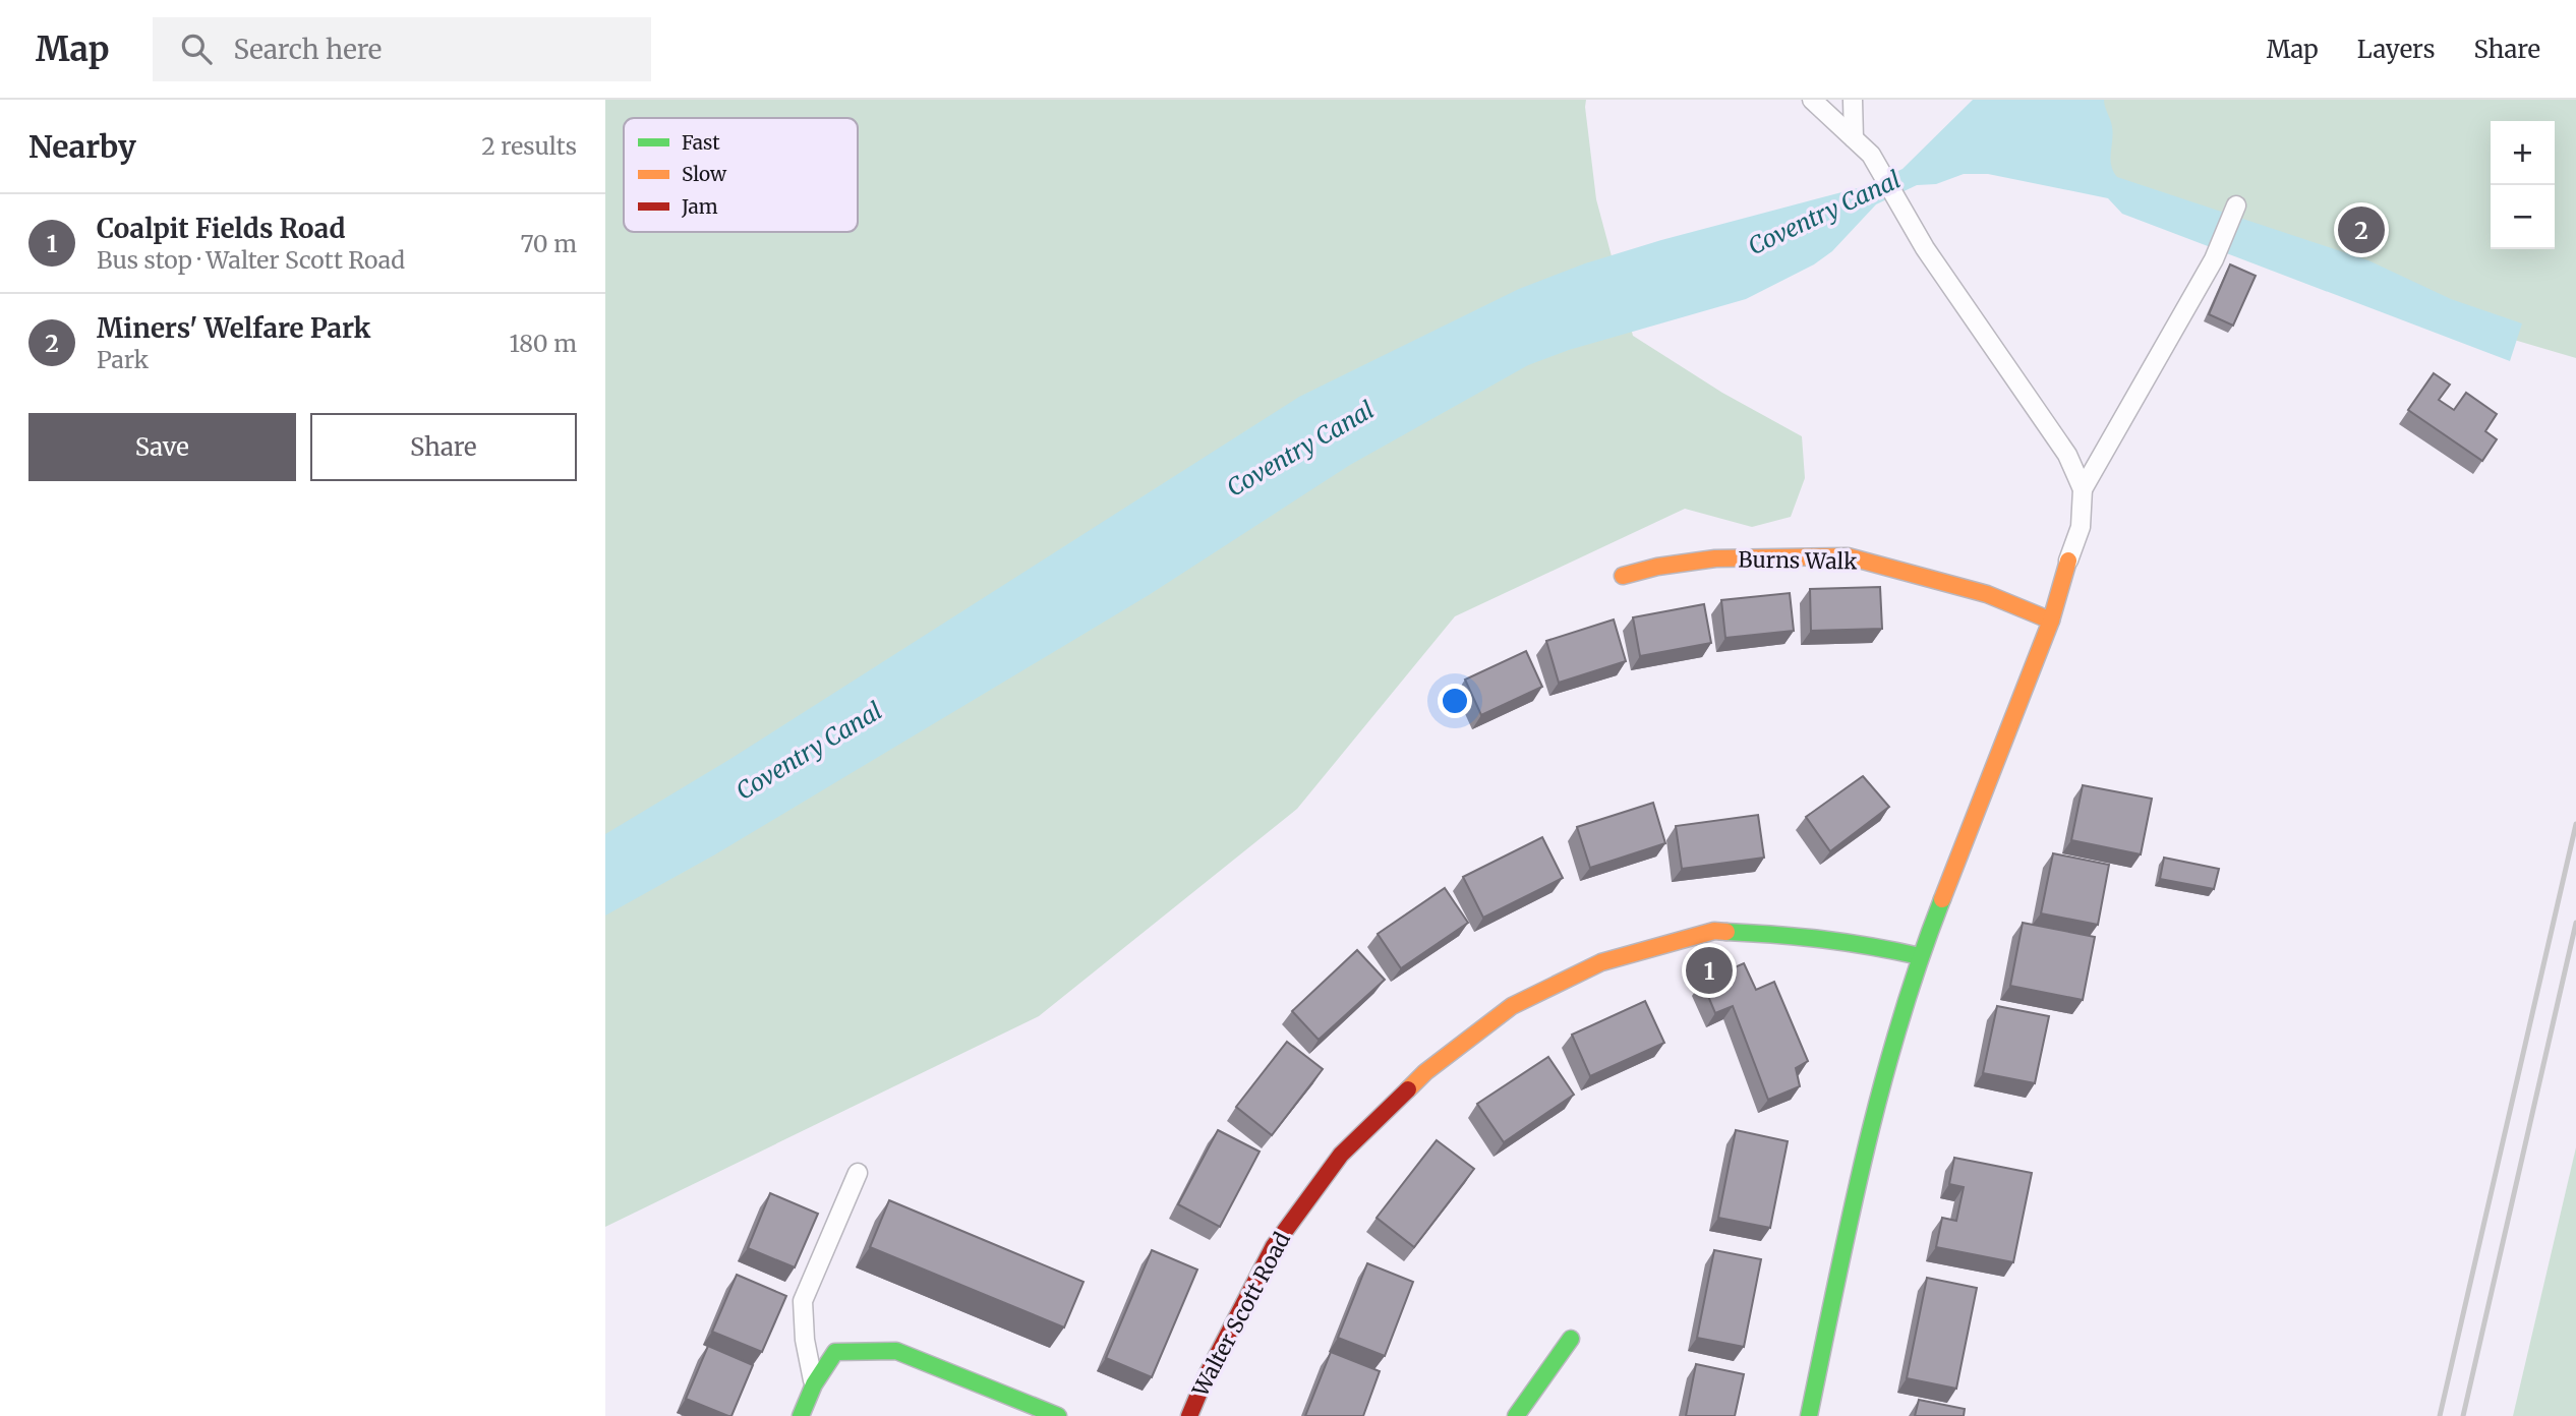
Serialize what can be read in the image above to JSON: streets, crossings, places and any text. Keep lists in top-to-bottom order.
{
  "streets": {
    "street": ["Burns Walk", "Walter Scott Road"]
  },
  "water": ["Coventry Canal"],
  "legend": ["Fast", "Slow", "Jam"],
  "page": {
    "header": "Map",
    "search": "Search here",
    "nav": ["Map", "Layers", "Share"],
    "heading": ["Nearby", "2 results"],
    "map_buttons": ["+", "−"],
    "list": [
      {
        "mark": "1",
        "name": "Coalpit Fields Road",
        "note": "Bus stop · Walter Scott Road",
        "value": "70 m"
      },
      {
        "mark": "2",
        "name": "Miners' Welfare Park",
        "note": "Park",
        "value": "180 m"
      }
    ],
    "pins": ["2", "1"],
    "buttons": ["Save", "Share"]
  }
}
